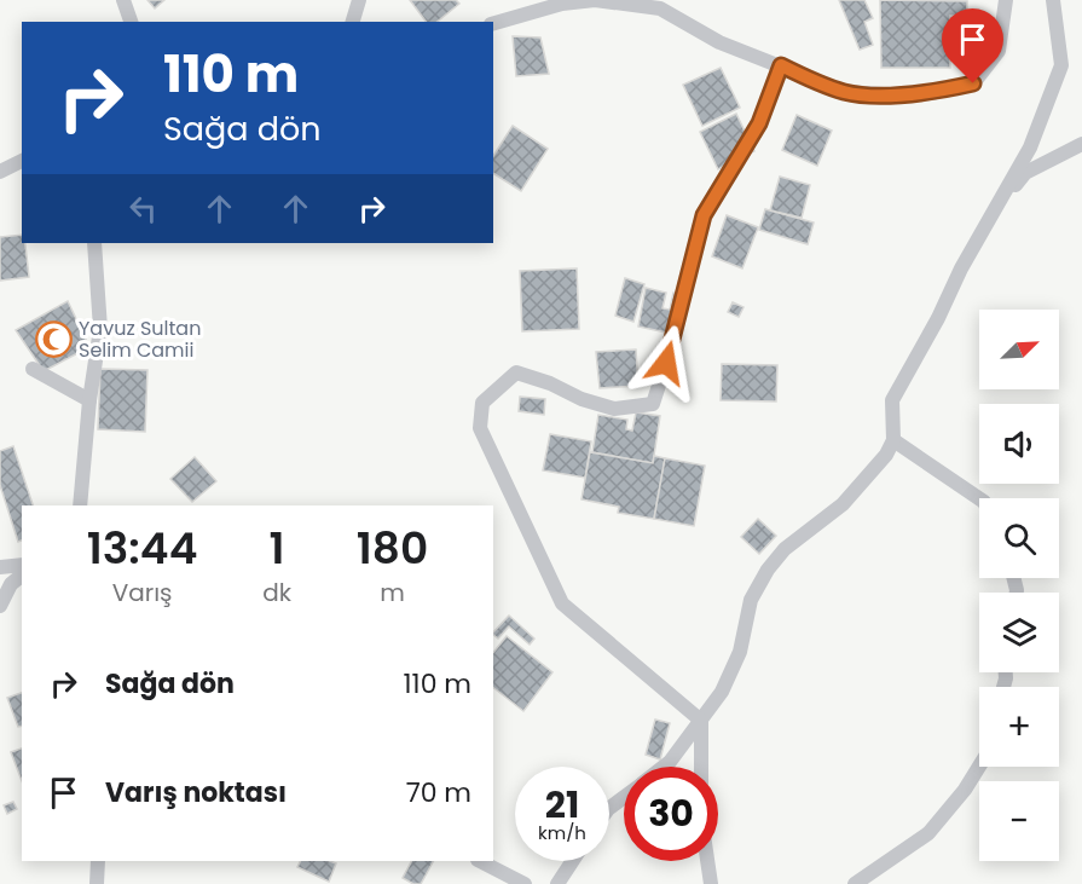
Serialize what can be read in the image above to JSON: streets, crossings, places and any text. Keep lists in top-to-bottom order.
{
  "places": {
    "mosque": ["Yavuz Sultan Selim Camii"]
  },
  "north": "top right",
  "page": {
    "turn": ["110 m", "Sağa dön"],
    "map_buttons": ["+", "−"],
    "eta": [
      "13:44",
      "Varış",
      "1",
      "dk",
      "180",
      "m"
    ],
    "list": [
      {
        "name": "Sağa dön",
        "value": "110 m"
      },
      {
        "name": "Varış noktası",
        "value": "70 m"
      }
    ],
    "speed": "21 km/h",
    "limit": "30"
  }
}
